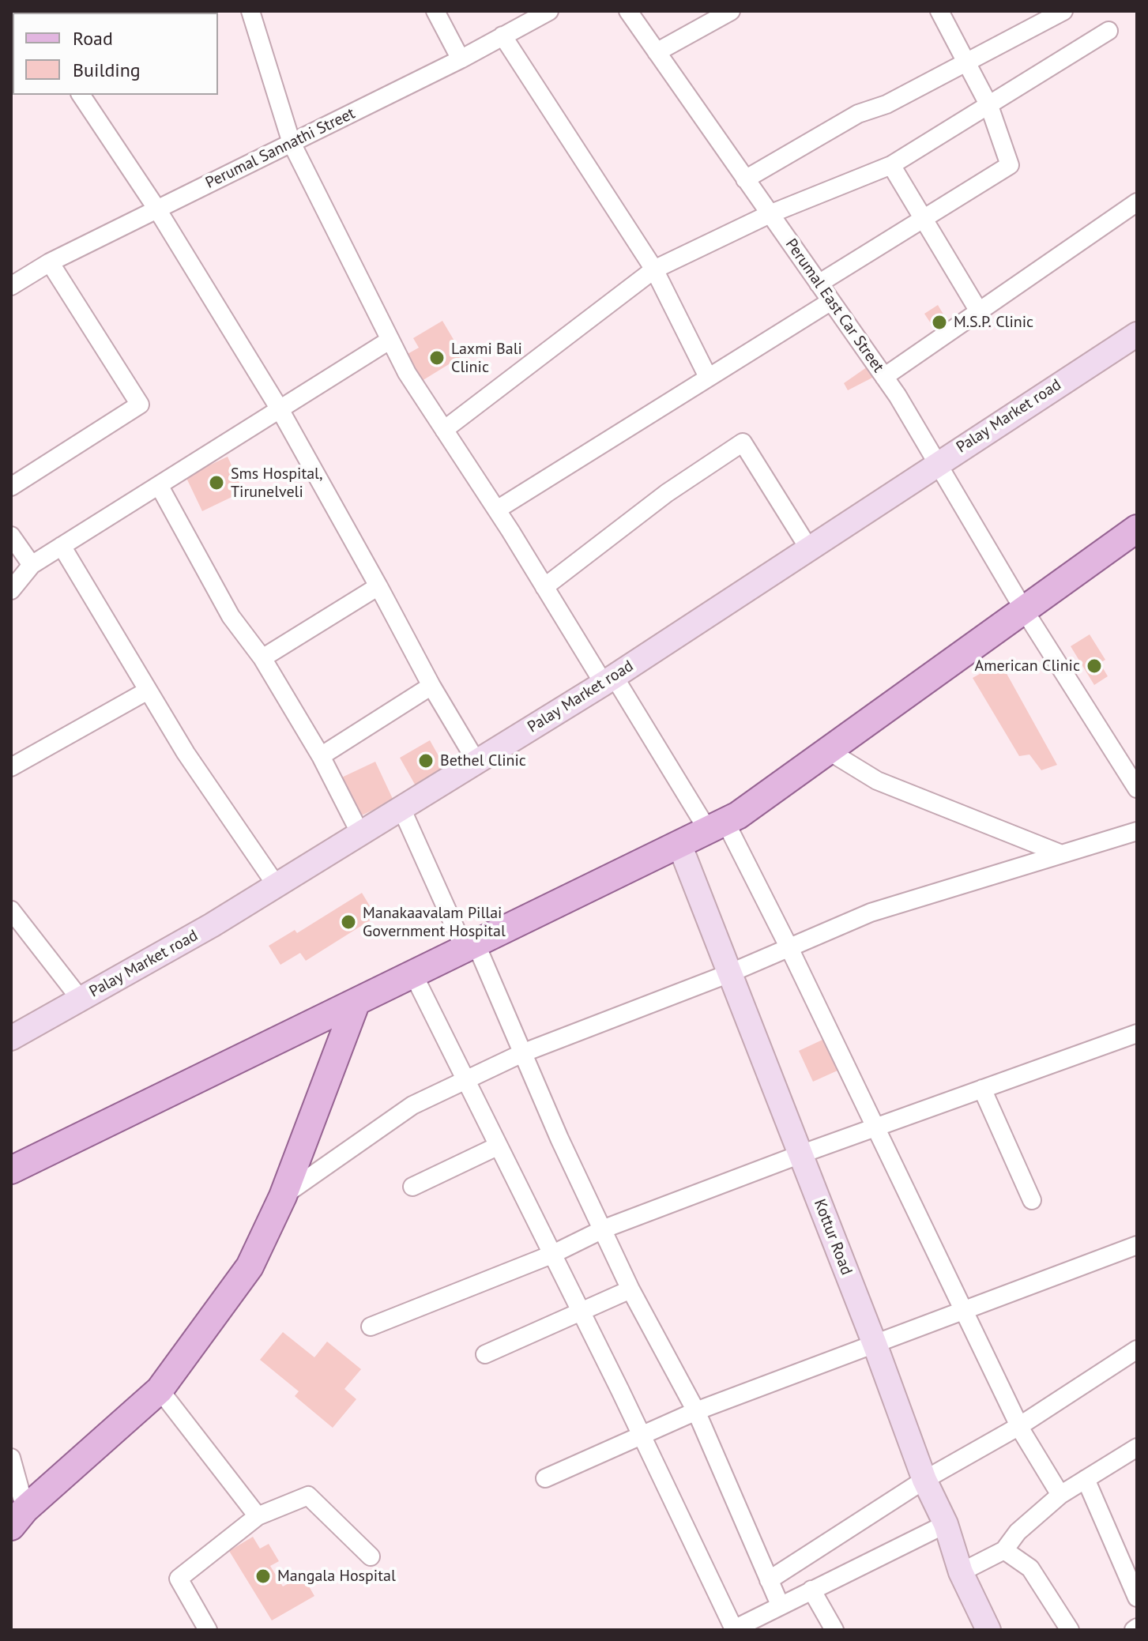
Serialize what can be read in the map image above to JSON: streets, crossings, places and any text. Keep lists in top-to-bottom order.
{
  "streets": {
    "street": [
      "Perumal Sannathi Street",
      "Perumal East Car Street",
      "Palay Market road",
      "Kottur Road"
    ]
  },
  "crossings": [
    ["Perumal East Car Street", "Palay Market road"]
  ],
  "places": [
    "M.S.P. Clinic",
    "Laxmi Bali Clinic",
    "Sms Hospital, Tirunelveli",
    "American Clinic",
    "Bethel Clinic",
    "Manakaavalam Pillai Government Hospital",
    "Mangala Hospital"
  ],
  "legend": ["Road", "Building"]
}
